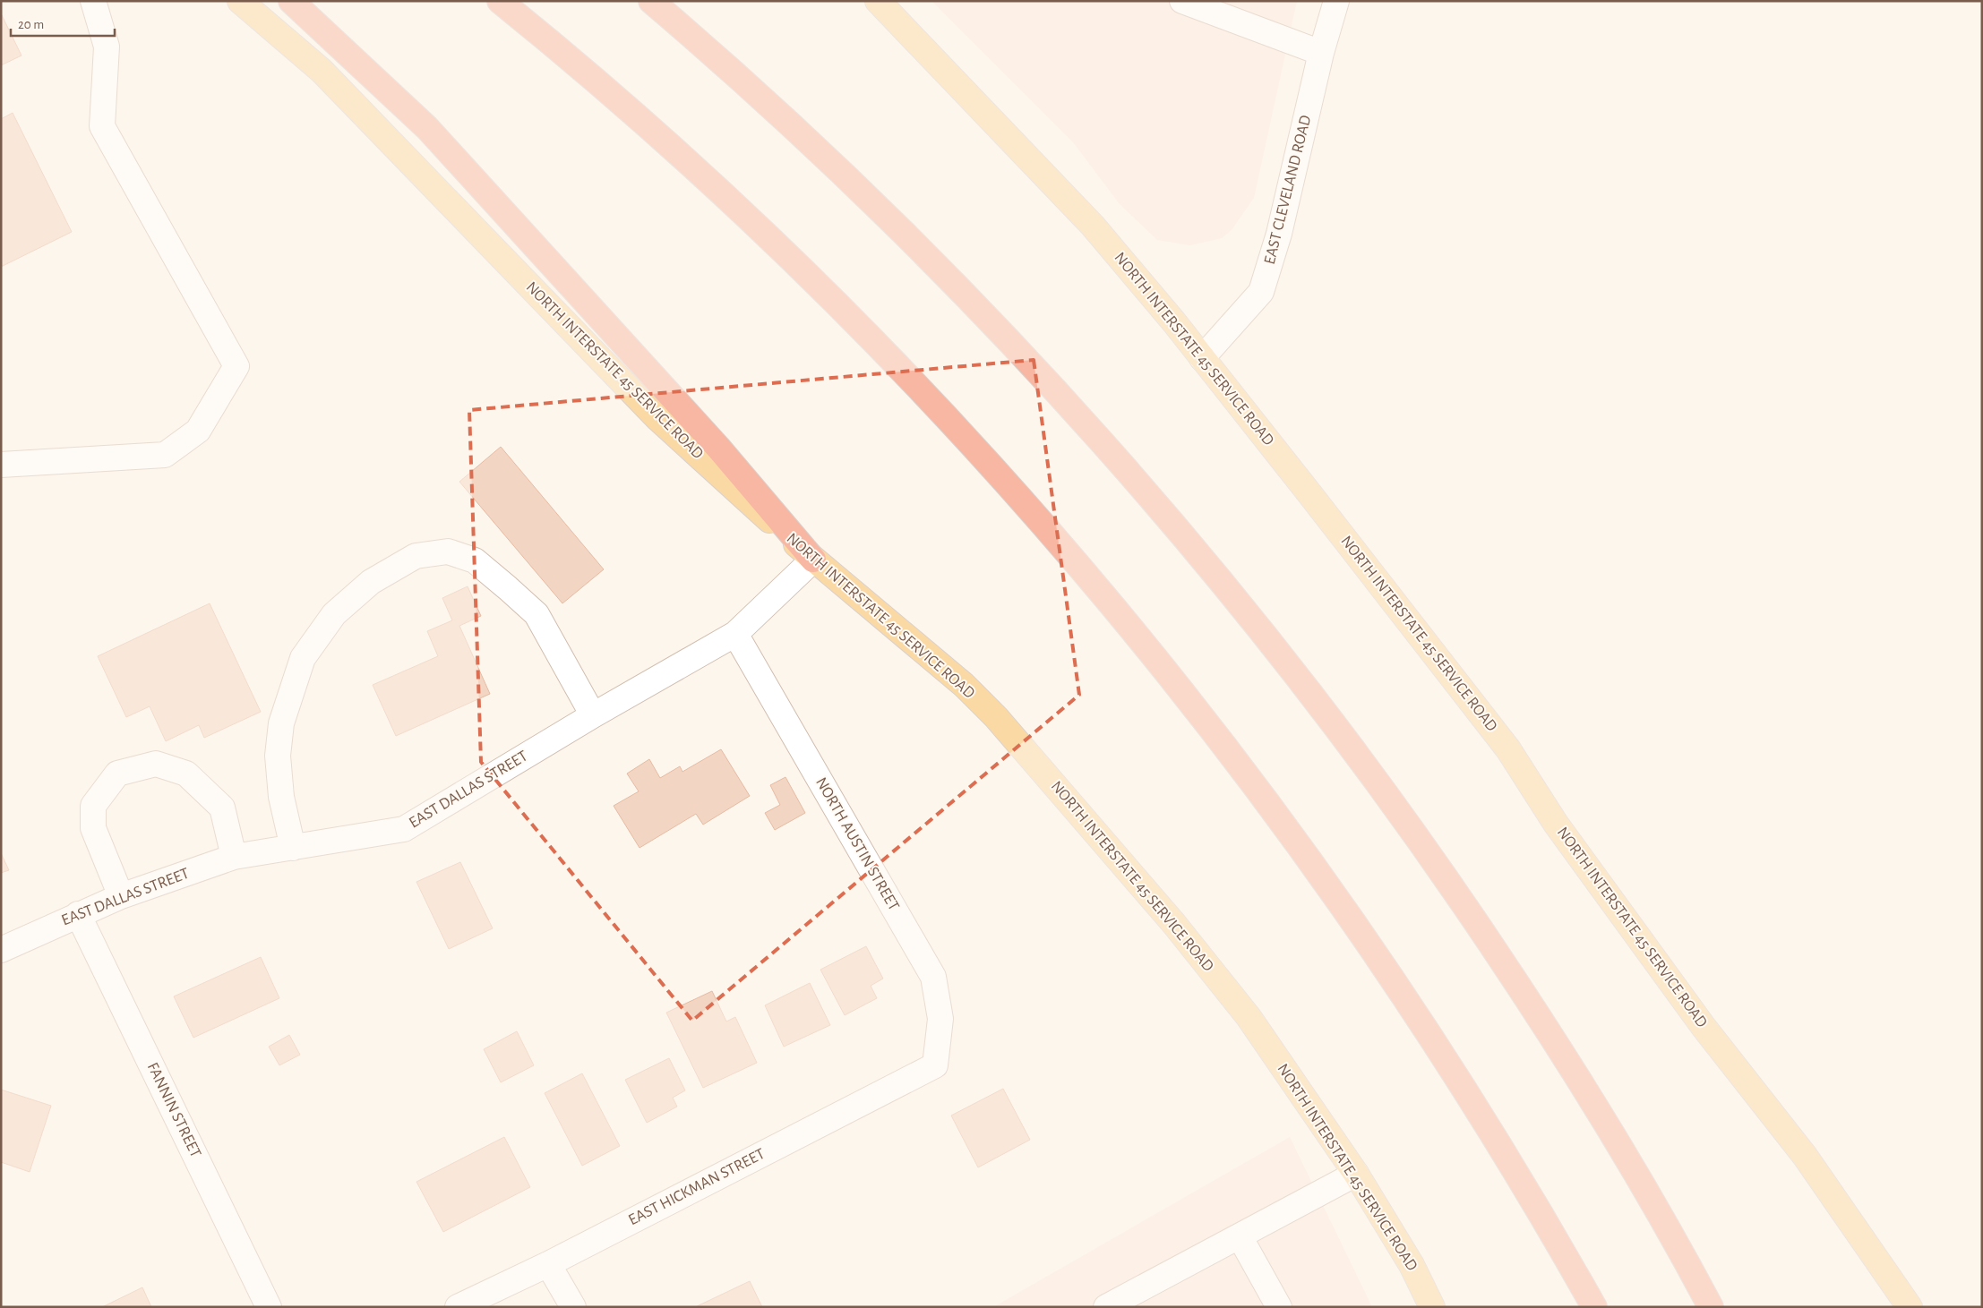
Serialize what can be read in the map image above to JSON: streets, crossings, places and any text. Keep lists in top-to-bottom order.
{
  "streets": {
    "main road": ["NORTH INTERSTATE 45 SERVICE ROAD"],
    "street": [
      "EAST CLEVELAND ROAD",
      "EAST DALLAS STREET",
      "NORTH AUSTIN STREET",
      "FANNIN STREET",
      "EAST HICKMAN STREET"
    ]
  },
  "crossings": [
    ["EAST CLEVELAND ROAD", "NORTH INTERSTATE 45 SERVICE ROAD"],
    ["NORTH INTERSTATE 45 SERVICE ROAD", "EAST DALLAS STREET"],
    ["EAST DALLAS STREET", "NORTH AUSTIN STREET"],
    ["EAST DALLAS STREET", "FANNIN STREET"],
    ["NORTH AUSTIN STREET", "EAST HICKMAN STREET"]
  ],
  "scale_bar": "20 m"
}
